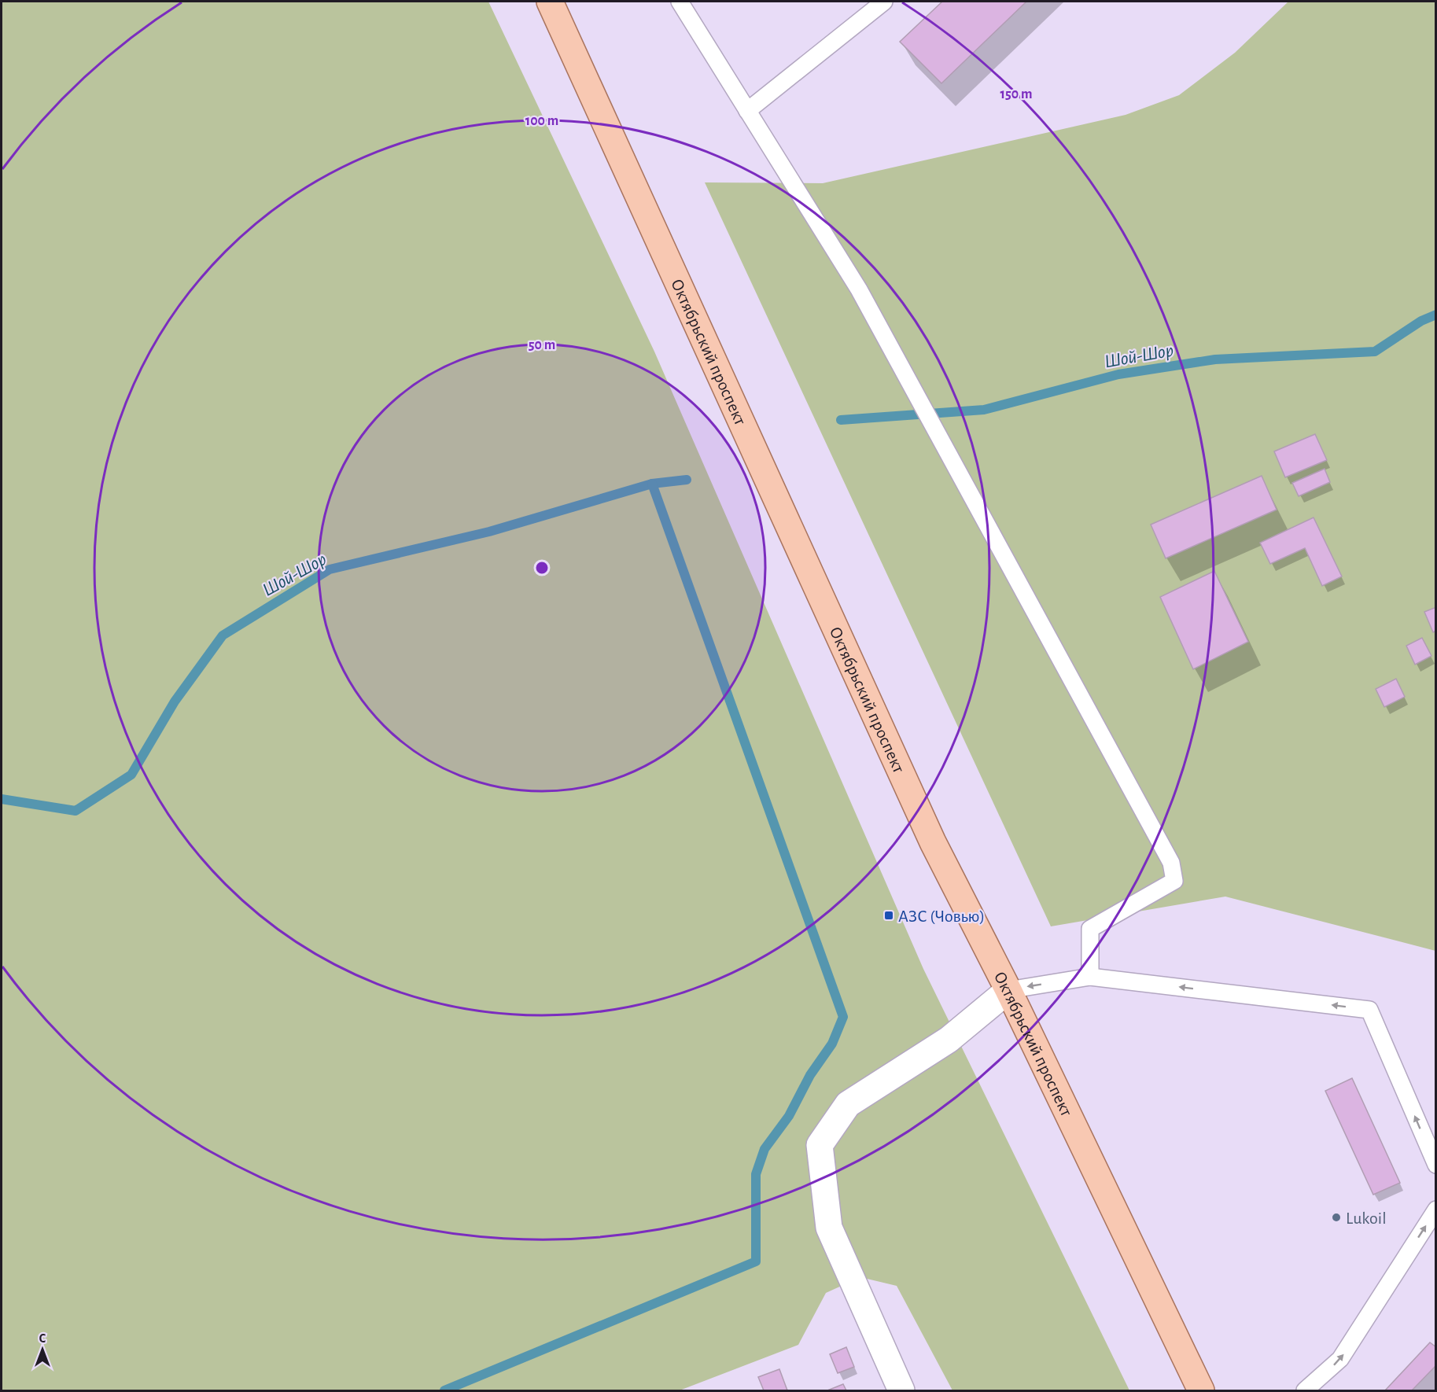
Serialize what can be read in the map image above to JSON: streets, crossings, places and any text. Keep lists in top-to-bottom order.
{
  "streets": {
    "main road": ["Октябрьский проспект"]
  },
  "water": ["Шой-Шор"],
  "places": {
    "transit": ["АЗС (Човью)"],
    "other": ["Lukoil"]
  },
  "north": "top",
  "rings": ["150 m", "100 m", "50 m"]
}
